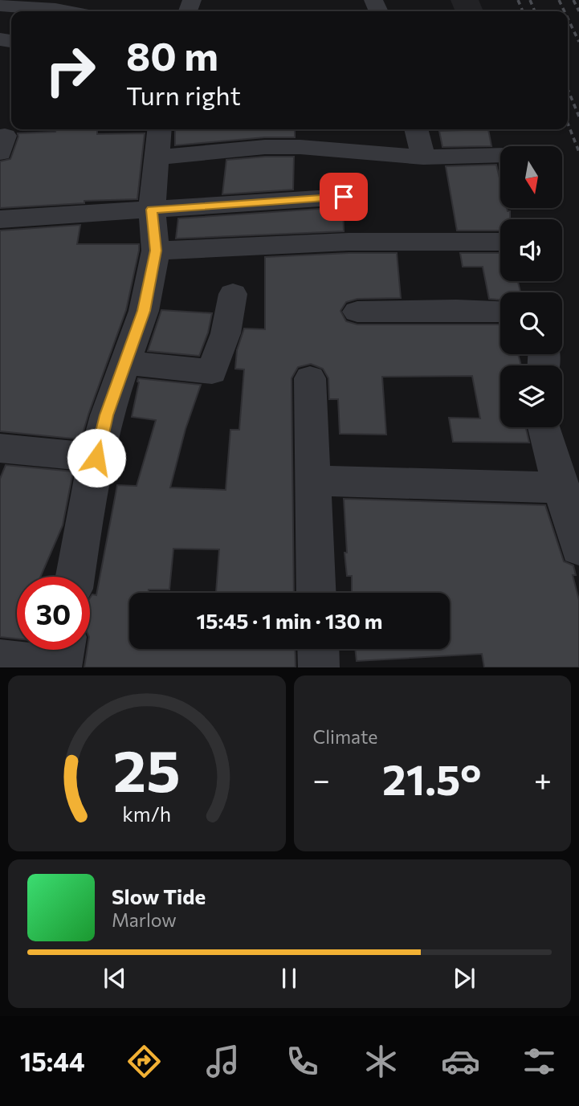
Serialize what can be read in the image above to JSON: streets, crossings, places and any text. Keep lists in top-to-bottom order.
{
  "north": "bottom",
  "page": {
    "turn": ["80 m", "Turn right"],
    "limit": "30",
    "trip": "15:45 · 1 min · 130 m",
    "tile": "Climate",
    "heat": ["−", "21.5°", "+"],
    "song": ["Slow Tide", "Marlow"],
    "tabs": "15:44",
    "gauge": ["25", "km/h"]
  }
}
